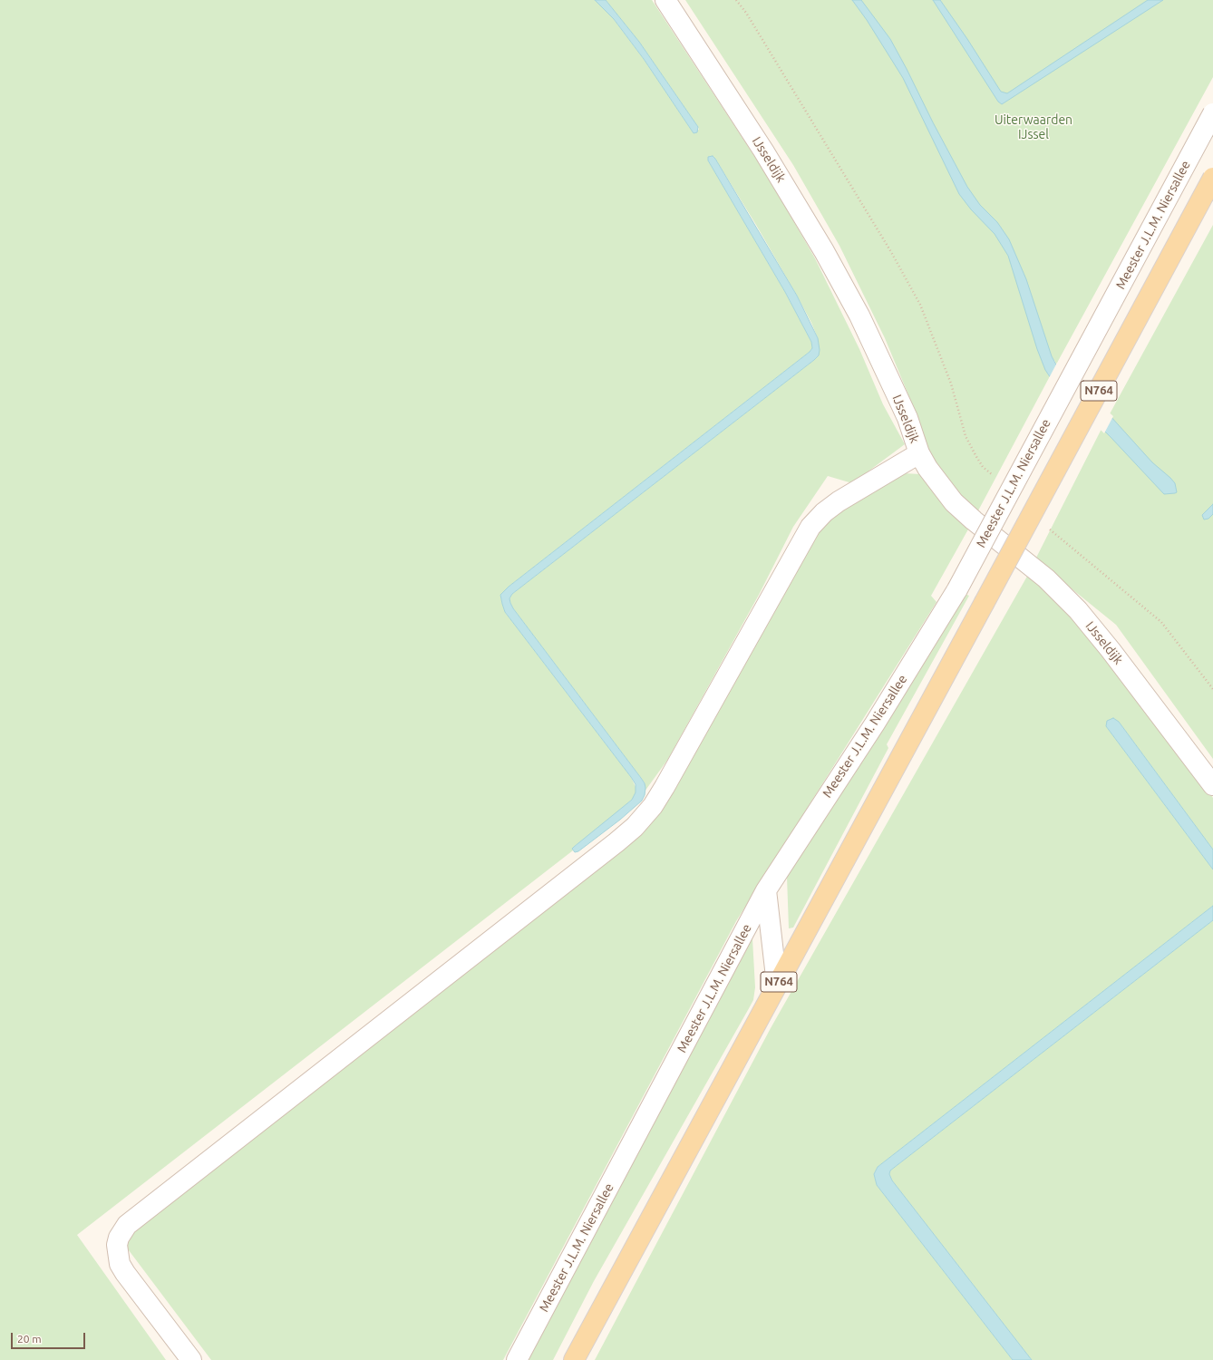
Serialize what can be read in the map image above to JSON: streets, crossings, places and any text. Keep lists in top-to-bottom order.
{
  "streets": {
    "main road": ["N764"],
    "street": ["IJsseldijk", "Meester J.L.M. Niersallee"]
  },
  "parks": ["Uiterwaarden IJssel"],
  "scale_bar": "20 m"
}
